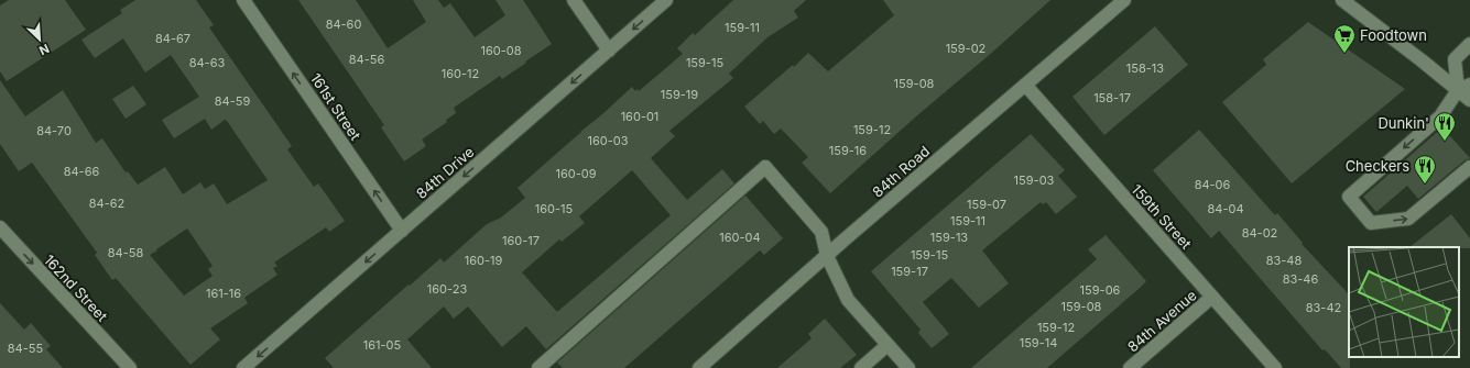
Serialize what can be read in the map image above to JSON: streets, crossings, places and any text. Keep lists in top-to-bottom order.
{
  "streets": {
    "street": [
      "161st Street",
      "84th Road",
      "84th Drive",
      "159th Street",
      "162nd Street",
      "84th Avenue"
    ]
  },
  "crossings": [
    ["161st Street", "84th Drive"],
    ["84th Road", "159th Street"],
    ["159th Street", "84th Avenue"]
  ],
  "one_way": ["161st Street", "84th Drive", "162nd Street"],
  "places": {
    "supermarket": ["Foodtown"],
    "restaurant": ["Dunkin'", "Checkers"]
  },
  "house_numbers": [
    "84-60",
    "159-11",
    "84-67",
    "159-02",
    "160-08",
    "84-56",
    "84-63",
    "159-15",
    "158-13",
    "160-12",
    "159-08",
    "159-19",
    "158-17",
    "84-59",
    "160-01",
    "159-12",
    "84-70",
    "160-03",
    "159-16",
    "84-66",
    "160-09",
    "159-03",
    "84-06",
    "84-62",
    "159-07",
    "160-15",
    "84-04",
    "159-11",
    "84-02",
    "160-04",
    "159-13",
    "160-17",
    "84-58",
    "159-15",
    "160-19",
    "83-48",
    "159-17",
    "83-46",
    "160-23",
    "159-06",
    "161-16",
    "159-08",
    "83-42",
    "159-12",
    "159-14",
    "161-05",
    "84-55"
  ],
  "north": "bottom right"
}
